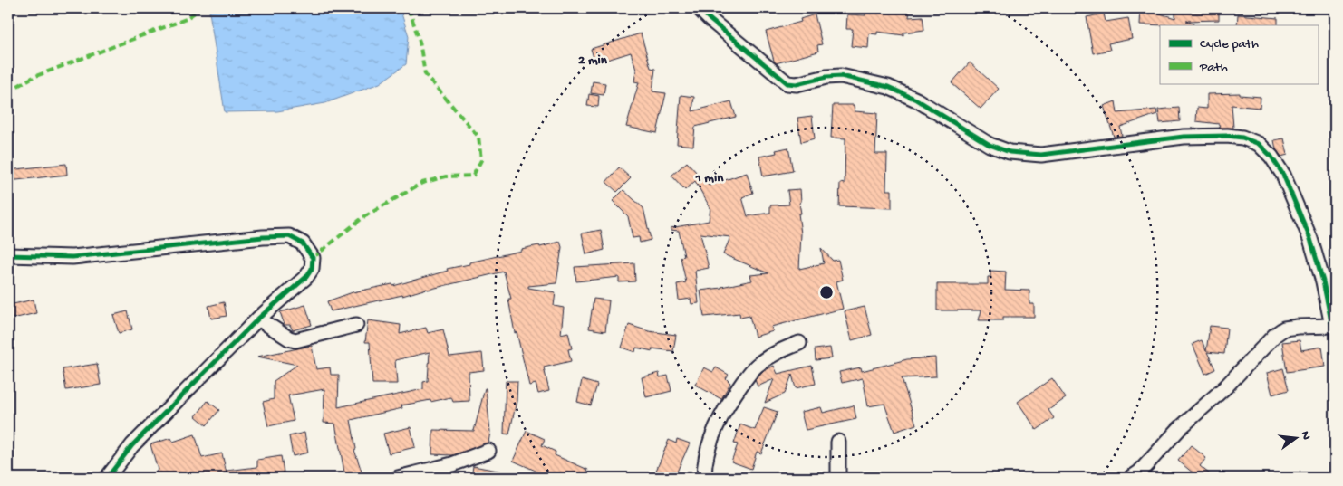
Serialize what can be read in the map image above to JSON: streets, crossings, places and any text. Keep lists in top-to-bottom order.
{
  "legend": ["Cycle path", "Path"],
  "north": "right",
  "rings": ["2 min", "1 min"]
}
